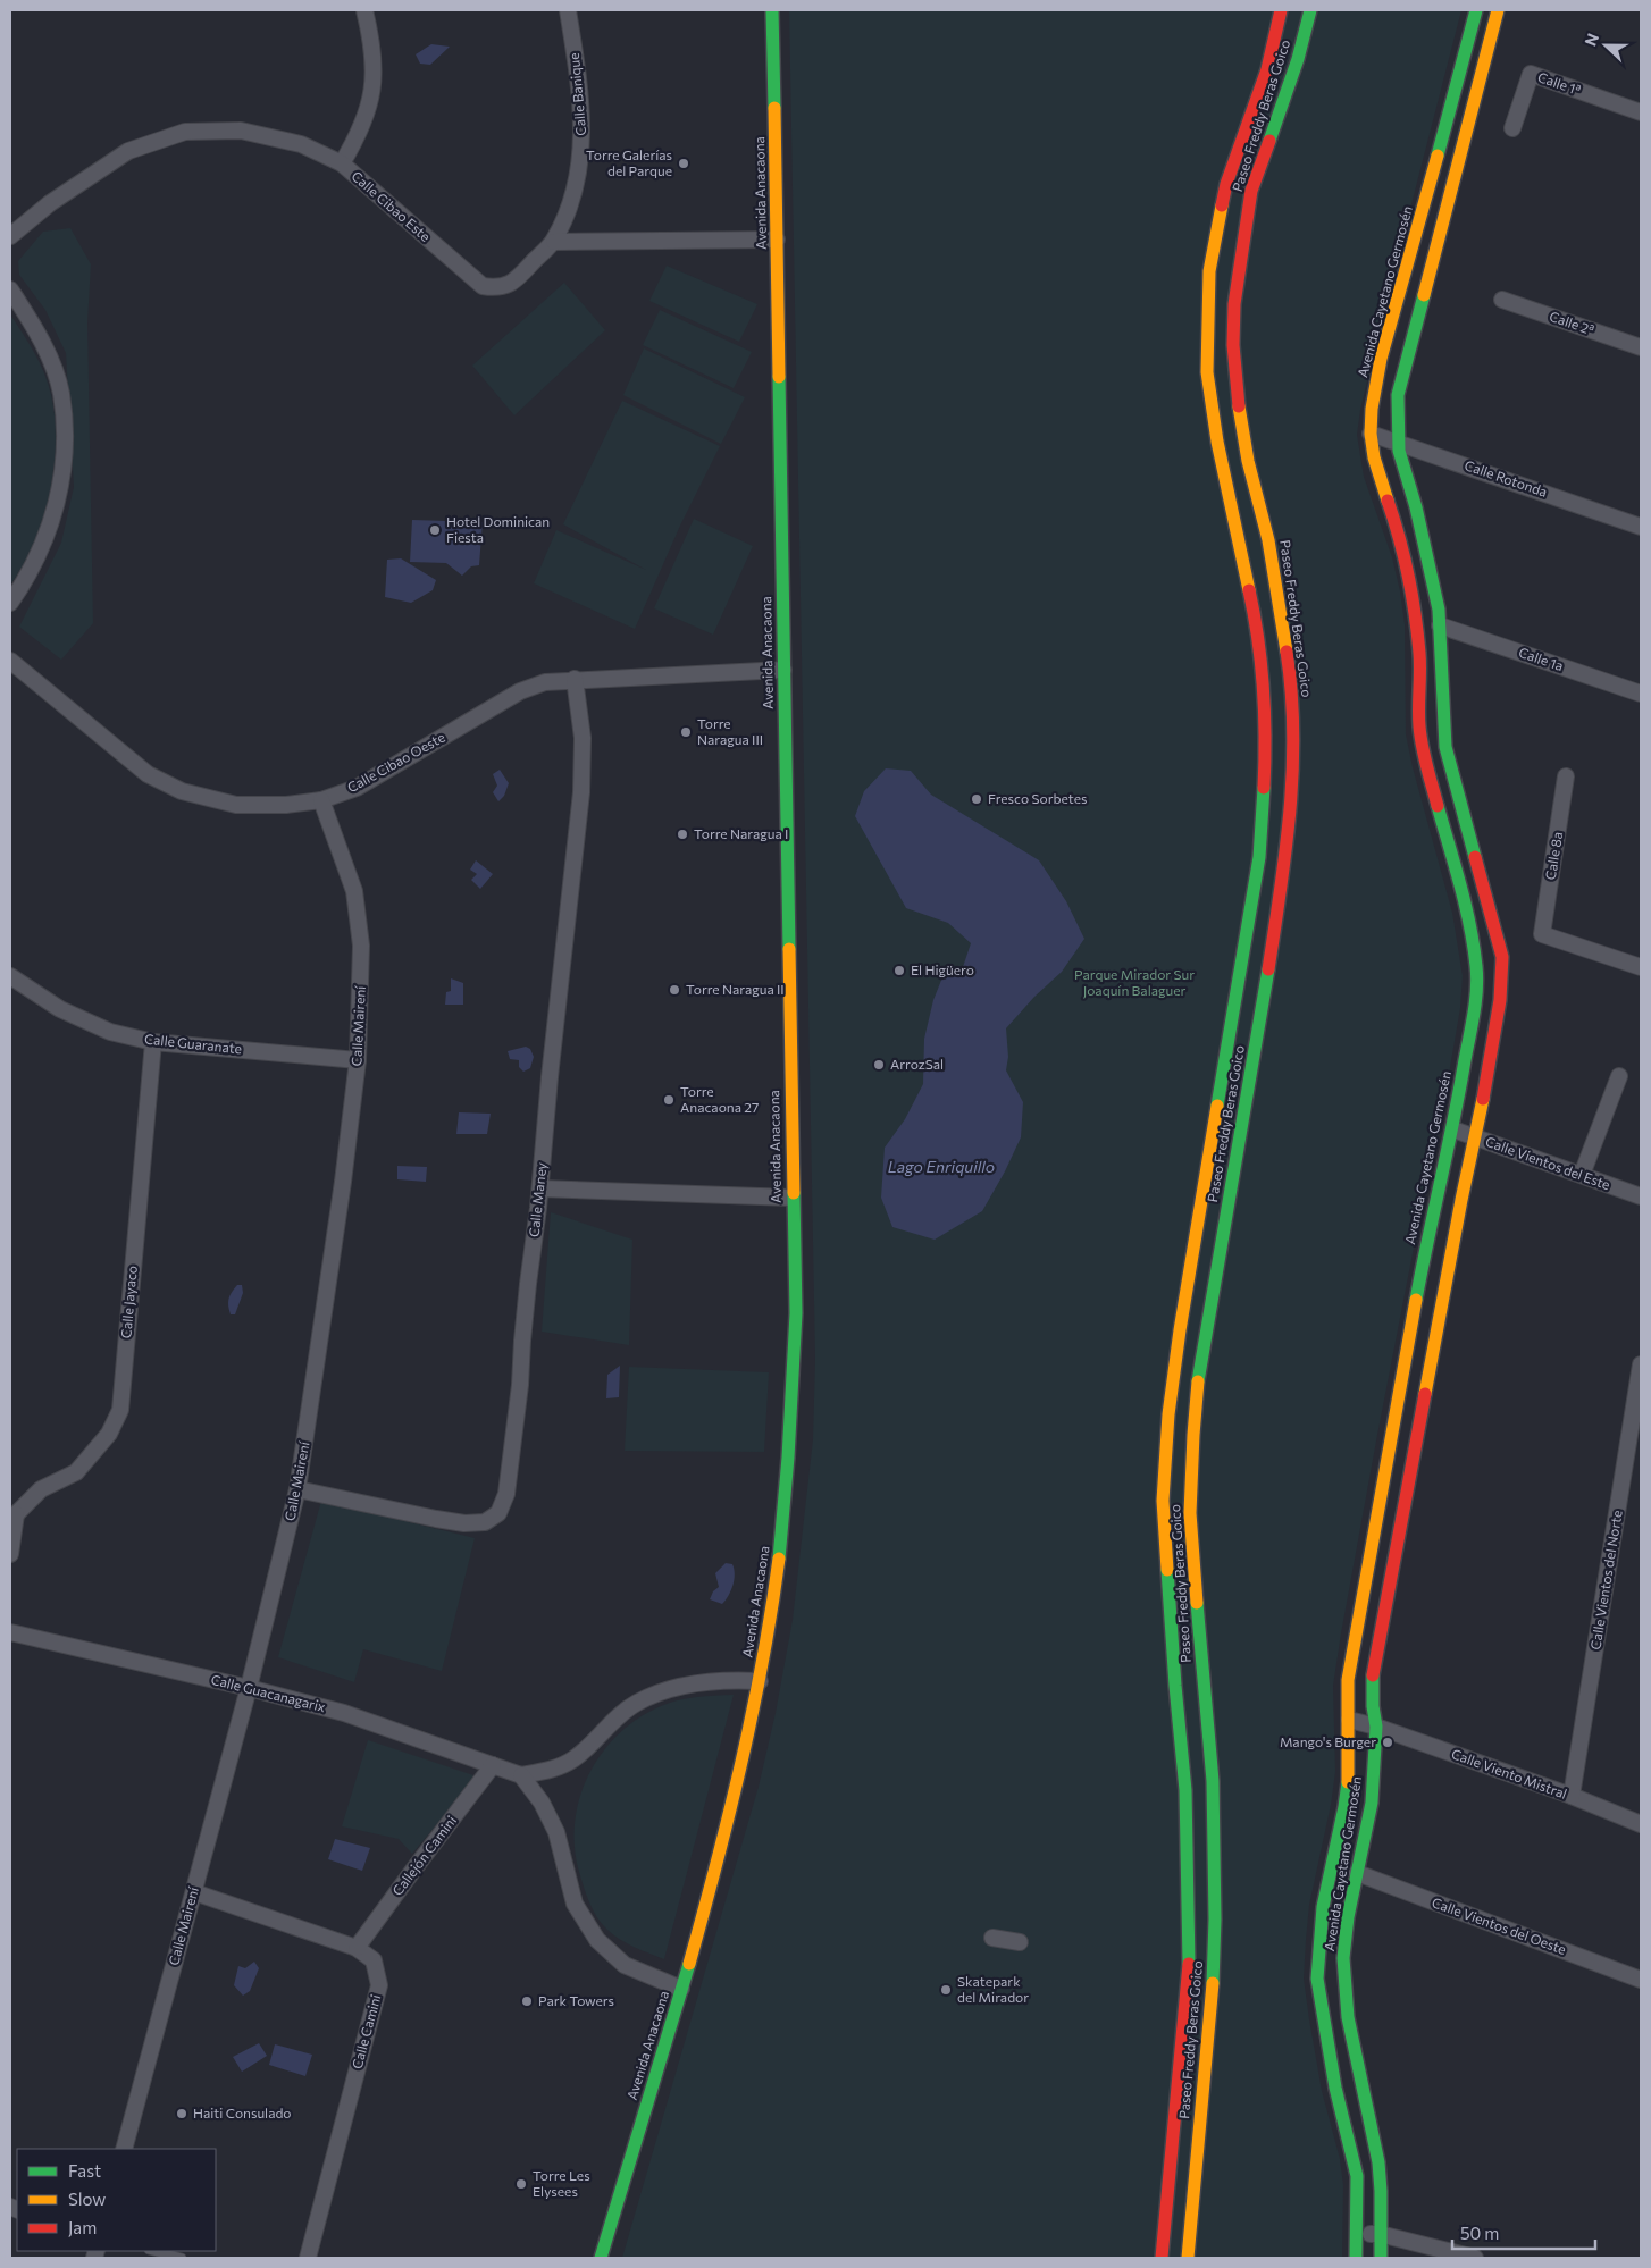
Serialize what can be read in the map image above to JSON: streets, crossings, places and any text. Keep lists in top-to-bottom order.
{
  "streets": {
    "street": [
      "Calle 1ª",
      "Calle Banique",
      "Paseo Freddy Beras Goico",
      "Avenida Anacaona",
      "Calle Cibao Este",
      "Avenida Cayetano Germosén",
      "Calle 2ª",
      "Calle Rotonda",
      "Calle 1a",
      "Calle Cibao Oeste",
      "Calle 8a",
      "Calle Mairení",
      "Calle Guaranate",
      "Calle Vientos del Este",
      "Calle Maney",
      "Calle Jayaco",
      "Calle Vientos del Norte",
      "Calle Guacanagarix",
      "Calle Viento Mistral",
      "Callejón Camini",
      "Calle Vientos del Oeste",
      "Calle Camini"
    ]
  },
  "crossings": [
    ["Calle Banique", "Calle Cibao Este"],
    ["Avenida Anacaona", "Calle Cibao Oeste"],
    ["Avenida Anacaona", "Calle Guacanagarix"],
    ["Avenida Cayetano Germosén", "Calle Rotonda"],
    ["Avenida Cayetano Germosén", "Calle 1a"],
    ["Avenida Cayetano Germosén", "Calle Vientos del Este"],
    ["Avenida Cayetano Germosén", "Calle Viento Mistral"],
    ["Avenida Cayetano Germosén", "Calle Vientos del Oeste"],
    ["Calle Cibao Oeste", "Calle Mairení"],
    ["Calle Cibao Oeste", "Calle Maney"],
    ["Calle Mairení", "Calle Guaranate"],
    ["Calle Mairení", "Calle Maney"],
    ["Calle Mairení", "Calle Guacanagarix"],
    ["Calle Mairení", "Calle Camini"],
    ["Calle Guaranate", "Calle Jayaco"],
    ["Calle Vientos del Norte", "Calle Viento Mistral"],
    ["Calle Guacanagarix", "Callejón Camini"],
    ["Callejón Camini", "Calle Camini"]
  ],
  "water": ["Lago Enriquillo"],
  "parks": ["Parque Mirador Sur Joaquín Balaguer"],
  "places": [
    "Torre Galerías del Parque",
    "Hotel Dominican Fiesta",
    "Torre Naragua III",
    "Fresco Sorbetes",
    "Torre Naragua I",
    "El Higüero",
    "Torre Naragua II",
    "ArrozSal",
    "Torre Anacaona 27",
    "Mango's Burger",
    "Skatepark del Mirador",
    "Park Towers",
    "Haiti Consulado",
    "Torre Les Elysees"
  ],
  "legend": ["Fast", "Slow", "Jam"],
  "scale_bar": "50 m",
  "north": "left"
}
